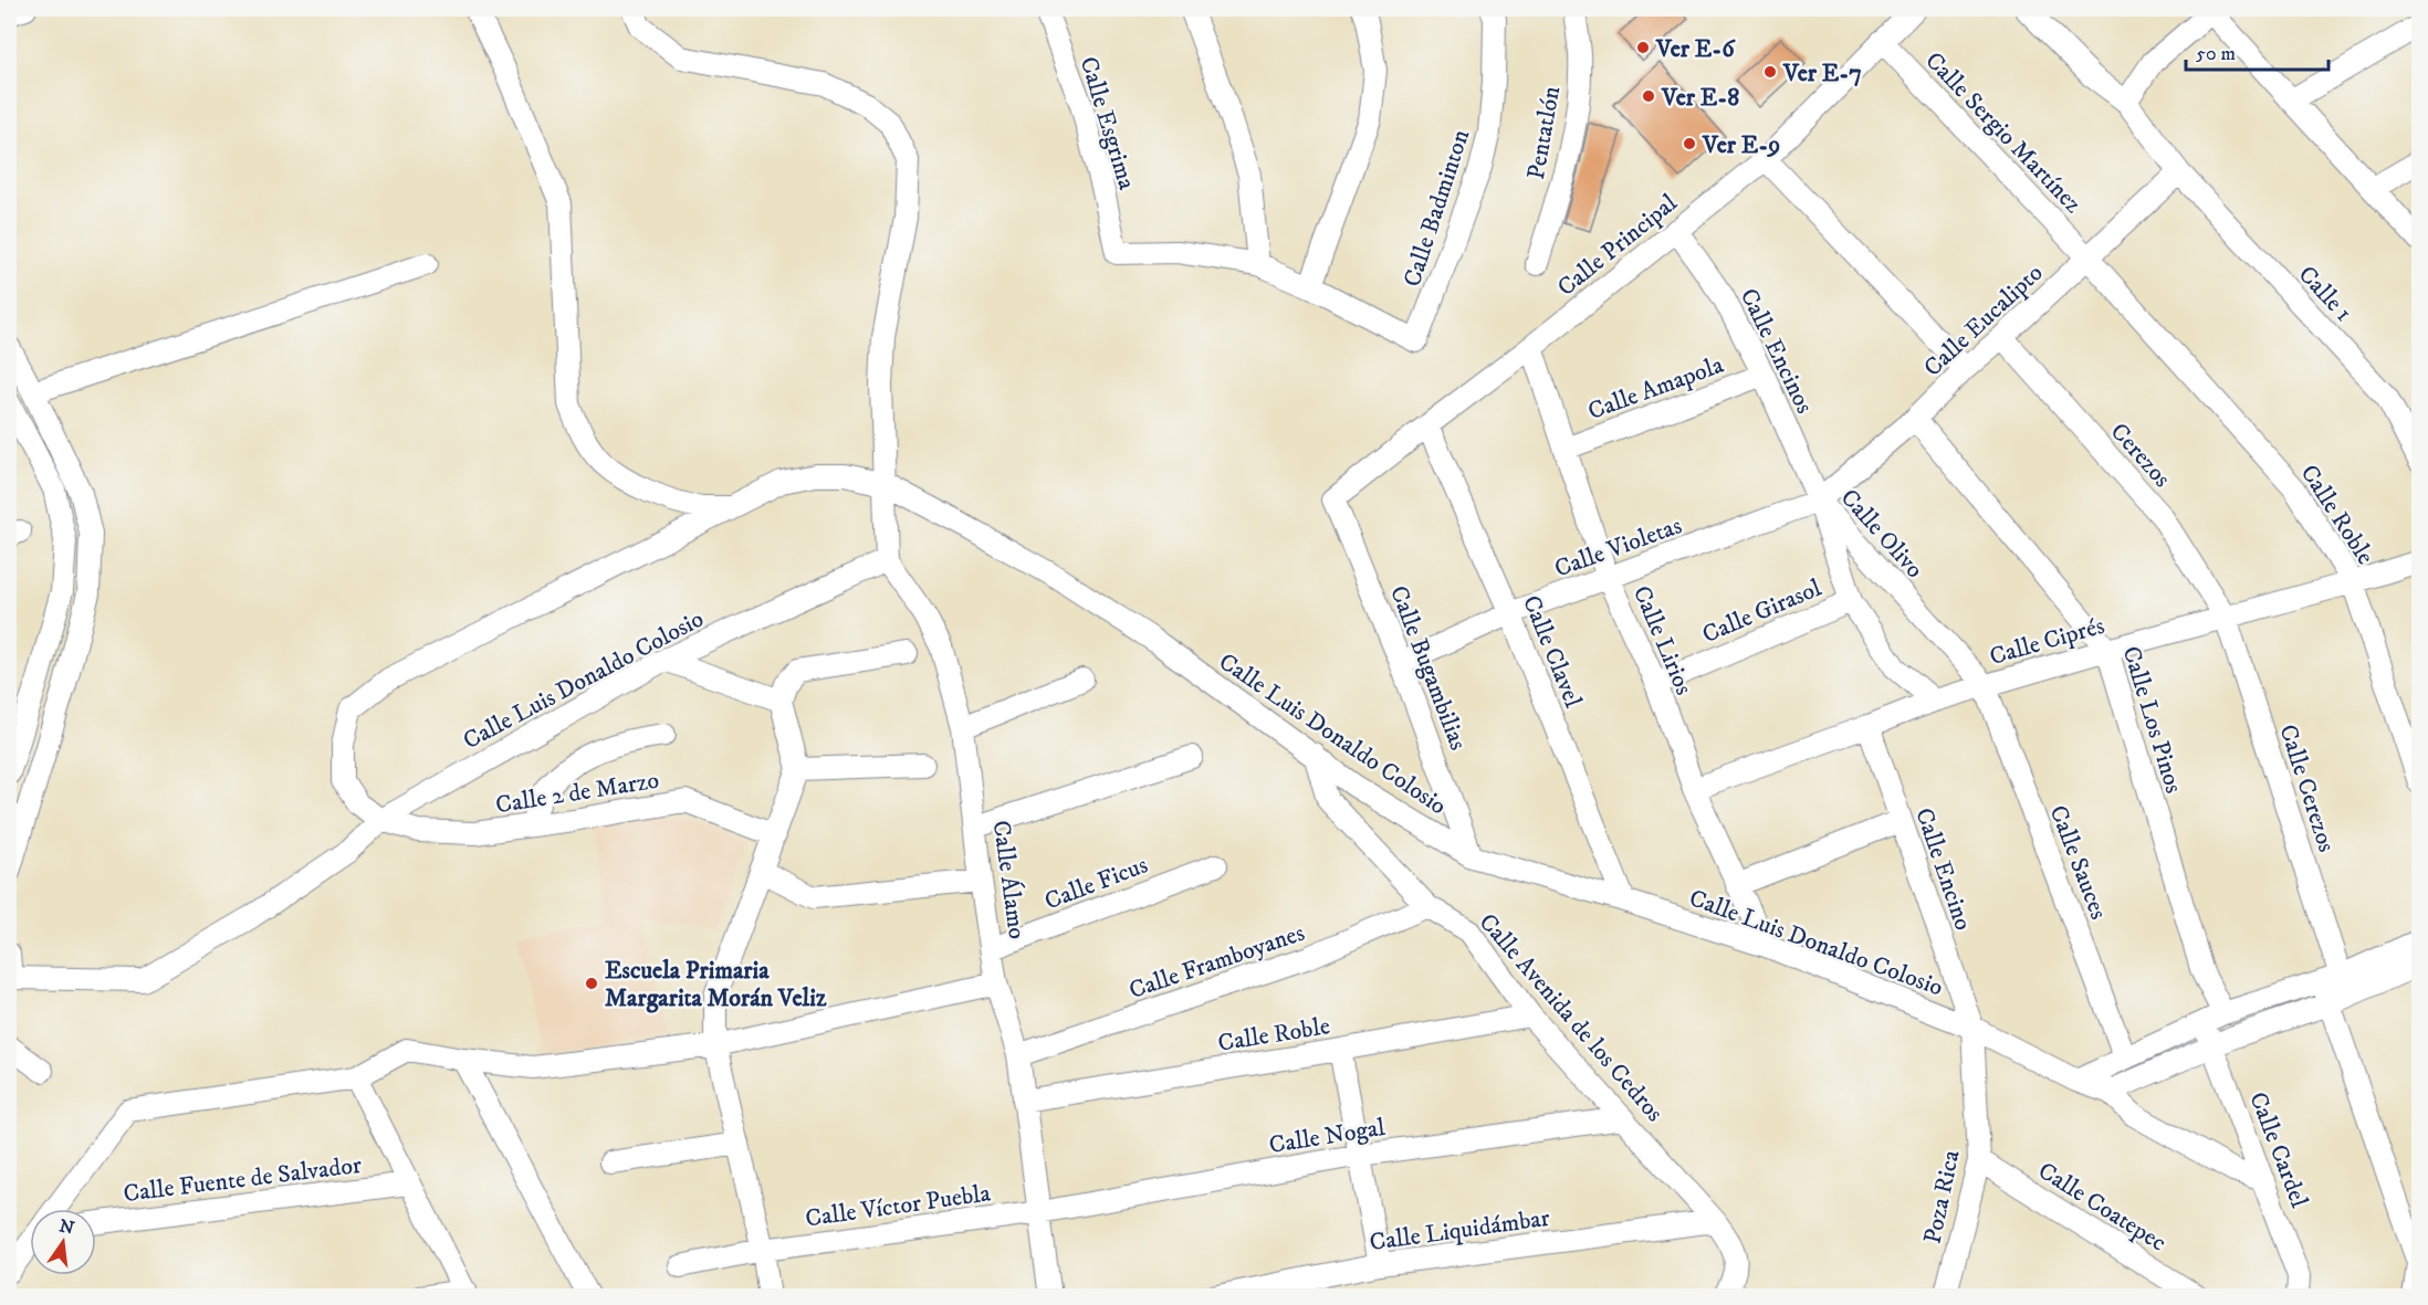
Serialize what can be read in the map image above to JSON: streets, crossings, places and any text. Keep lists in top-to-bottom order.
{
  "streets": {
    "street": [
      "Calle Esgrima",
      "Calle Sergio Martínez",
      "Pentatlón",
      "Calle Badminton",
      "Calle Principal",
      "Calle 1",
      "Calle Eucalipto",
      "Calle Encinos",
      "Calle Amapola",
      "Cerezos",
      "Calle Roble",
      "Calle Olivo",
      "Calle Violetas",
      "Calle Girasol",
      "Calle Lirios",
      "Calle Ciprés",
      "Calle Clavel",
      "Calle Bugambilias",
      "Calle Luis Donaldo Colosio",
      "Calle Los Pinos",
      "Calle Cerezos",
      "Calle 2 de Marzo",
      "Calle Sauces",
      "Calle Encino",
      "Calle Álamo",
      "Calle Ficus",
      "Calle Framboyanes",
      "Calle Avenida de los Cedros",
      "Calle Nogal",
      "Calle Cardel",
      "Calle Fuente de Salvador",
      "Poza Rica",
      "Calle Víctor Puebla",
      "Calle Coatepec",
      "Calle Liquidámbar"
    ]
  },
  "crossings": [
    ["Calle Sergio Martínez", "Calle Principal"],
    ["Calle Sergio Martínez", "Calle Eucalipto"],
    ["Calle Sergio Martínez", "Calle Roble"],
    ["Calle Principal", "Calle Encinos"],
    ["Calle Principal", "Calle Lirios"],
    ["Calle Principal", "Calle Clavel"],
    ["Calle Principal", "Calle Bugambilias"],
    ["Calle 1", "Calle Eucalipto"],
    ["Calle Eucalipto", "Calle Encinos"],
    ["Calle Eucalipto", "Cerezos"],
    ["Calle Eucalipto", "Calle Roble"],
    ["Calle Eucalipto", "Calle Olivo"],
    ["Calle Eucalipto", "Calle Violetas"],
    ["Calle Eucalipto", "Calle Los Pinos"],
    ["Calle Encinos", "Calle Amapola"],
    ["Calle Encinos", "Calle Olivo"],
    ["Calle Encinos", "Calle Violetas"],
    ["Calle Amapola", "Calle Lirios"],
    ["Cerezos", "Calle Ciprés"],
    ["Cerezos", "Calle Cerezos"],
    ["Calle Roble", "Calle Ciprés"],
    ["Calle Roble", "Calle Álamo"],
    ["Calle Roble", "Calle Avenida de los Cedros"],
    ["Calle Olivo", "Calle Violetas"],
    ["Calle Olivo", "Calle Girasol"],
    ["Calle Olivo", "Calle Ciprés"],
    ["Calle Olivo", "Calle Sauces"],
    ["Calle Violetas", "Calle Lirios"],
    ["Calle Violetas", "Calle Clavel"],
    ["Calle Violetas", "Calle Bugambilias"],
    ["Calle Girasol", "Calle Lirios"],
    ["Calle Lirios", "Calle Ciprés"],
    ["Calle Lirios", "Calle Luis Donaldo Colosio"],
    ["Calle Ciprés", "Calle Los Pinos"],
    ["Calle Ciprés", "Calle Cerezos"],
    ["Calle Ciprés", "Calle Sauces"],
    ["Calle Ciprés", "Calle Encino"],
    ["Calle Clavel", "Calle Luis Donaldo Colosio"],
    ["Calle Bugambilias", "Calle Luis Donaldo Colosio"],
    ["Calle Luis Donaldo Colosio", "Calle 2 de Marzo"],
    ["Calle Luis Donaldo Colosio", "Calle Encino"],
    ["Calle Luis Donaldo Colosio", "Calle Álamo"],
    ["Calle Luis Donaldo Colosio", "Calle Avenida de los Cedros"],
    ["Calle Luis Donaldo Colosio", "Calle Cardel"],
    ["Calle Luis Donaldo Colosio", "Poza Rica"],
    ["Calle Encino", "Poza Rica"],
    ["Calle Álamo", "Calle Ficus"],
    ["Calle Álamo", "Calle Framboyanes"],
    ["Calle Álamo", "Calle Nogal"],
    ["Calle Álamo", "Calle Víctor Puebla"],
    ["Calle Framboyanes", "Calle Avenida de los Cedros"],
    ["Calle Avenida de los Cedros", "Calle Nogal"],
    ["Calle Avenida de los Cedros", "Calle Liquidámbar"],
    ["Calle Nogal", "Calle Víctor Puebla"],
    ["Poza Rica", "Calle Coatepec"]
  ],
  "places": [
    "Ver E-6",
    "Ver E-7",
    "Ver E-8",
    "Ver E-9",
    "Escuela Primaria Margarita Morán Veliz"
  ],
  "scale_bar": "50 m",
  "north": "top"
}
